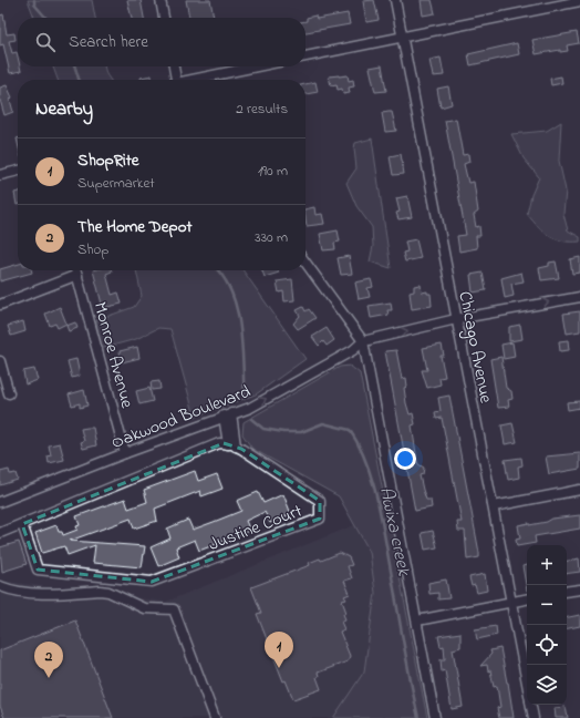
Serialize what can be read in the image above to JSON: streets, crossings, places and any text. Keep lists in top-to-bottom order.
{
  "streets": {
    "street": [
      "Chicago Avenue",
      "Monroe Avenue",
      "Oakwood Boulevard",
      "Justine Court"
    ]
  },
  "crossings": [
    ["Monroe Avenue", "Oakwood Boulevard"]
  ],
  "one_way": ["Oakwood Boulevard"],
  "water": ["Awixa creek"],
  "page": {
    "search": "Search here",
    "heading": ["Nearby", "2 results"],
    "list": [
      {
        "mark": "1",
        "name": "ShopRite",
        "note": "Supermarket",
        "value": "190 m"
      },
      {
        "mark": "2",
        "name": "The Home Depot",
        "note": "Shop",
        "value": "330 m"
      }
    ],
    "map_buttons": ["+", "−"],
    "pins": ["1", "2"]
  }
}
